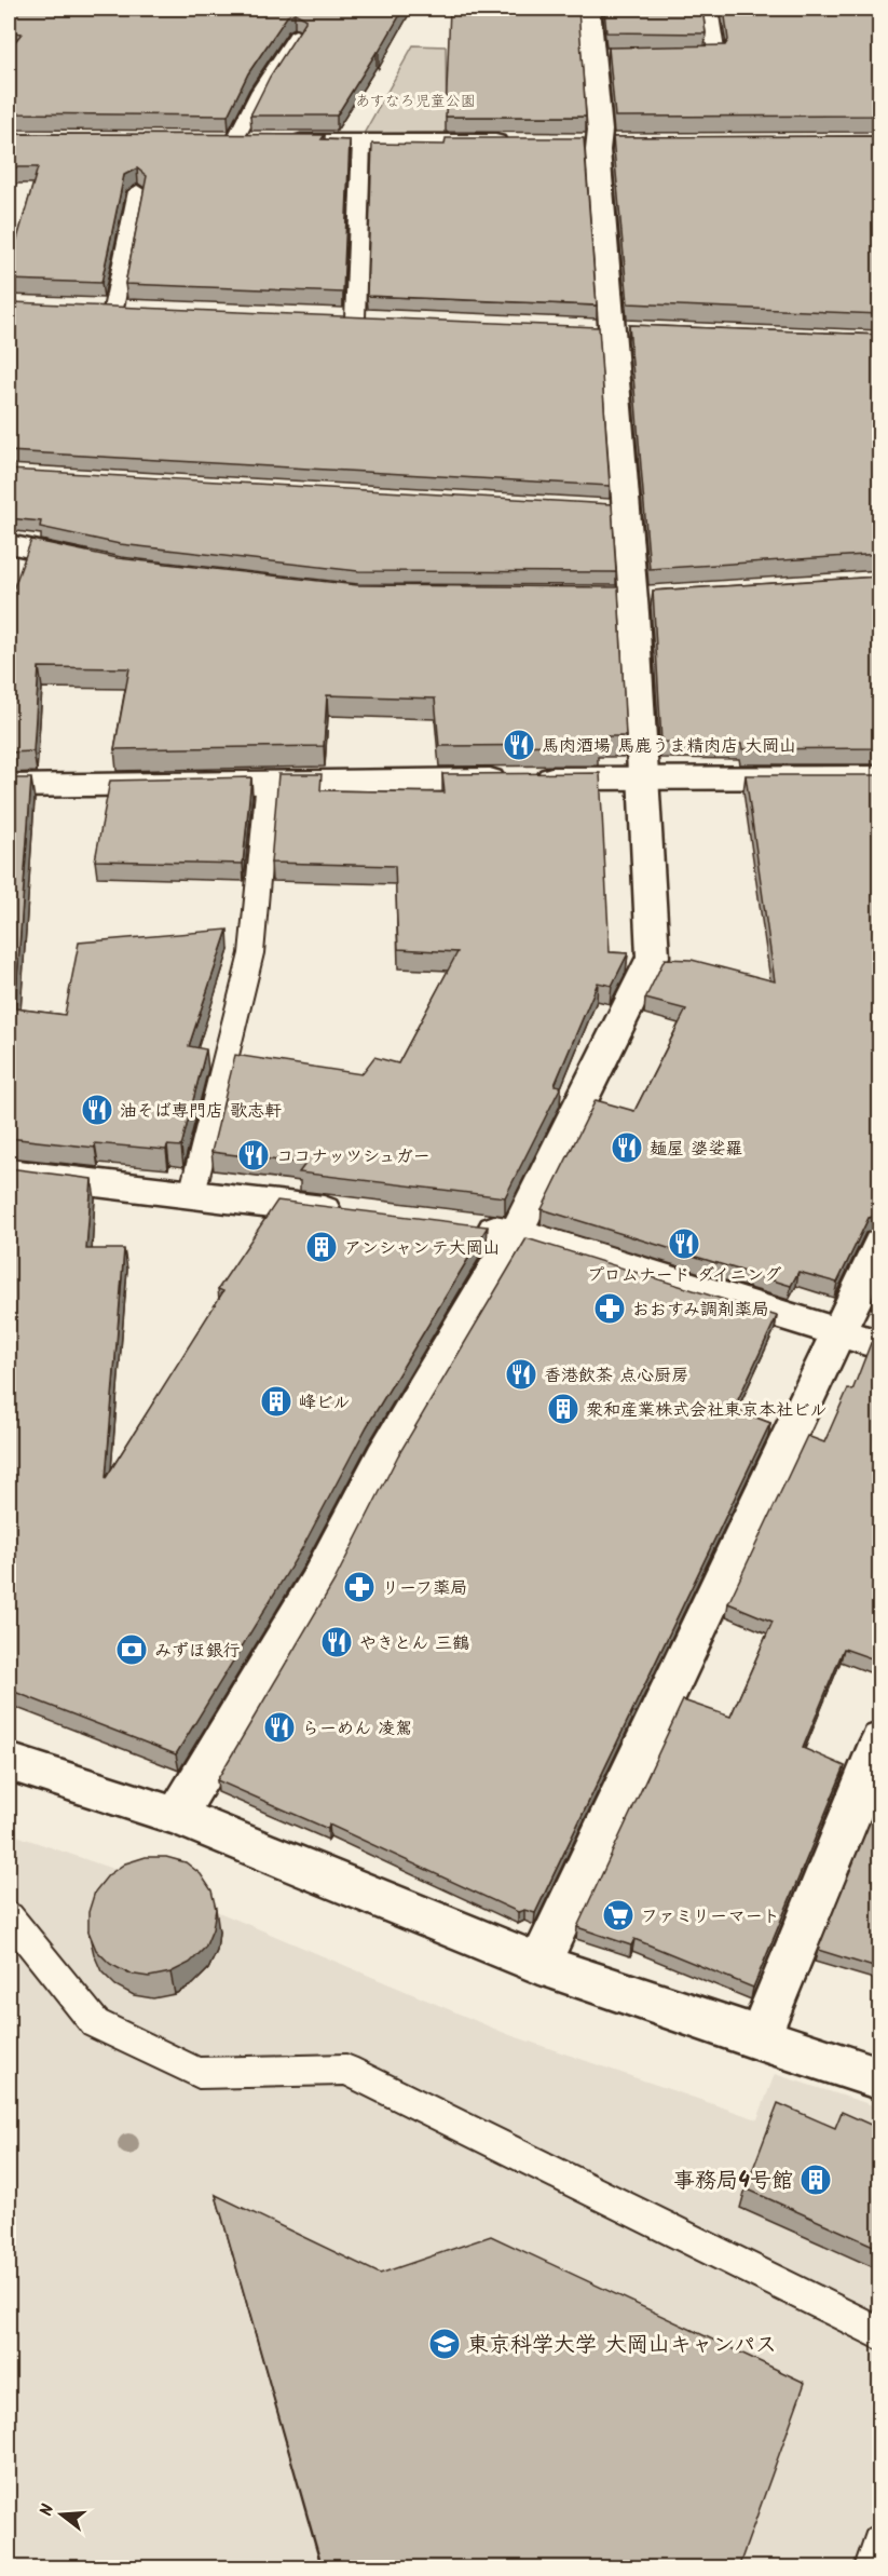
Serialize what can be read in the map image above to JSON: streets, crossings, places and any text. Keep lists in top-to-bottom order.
{
  "parks": ["あすなろ児童公園"],
  "places": {
    "restaurant": [
      "馬肉酒場 馬鹿うま精肉店 大岡山",
      "油そば専門店 歌志軒",
      "麺屋 婆娑羅",
      "ココナッツシュガー",
      "プロムナード ダイニング",
      "香港飲茶 点心厨房",
      "やきとん 三鶴",
      "らーめん 凌駕"
    ],
    "building": [
      "アンシャンテ大岡山",
      "峰ビル",
      "衆和産業株式会社東京本社ビル",
      "事務局4号館"
    ],
    "pharmacy": ["おおすみ調剤薬局", "リーフ薬局"],
    "bank": ["みずほ銀行"],
    "supermarket": ["ファミリーマート"],
    "school or university": ["東京科学大学 大岡山キャンパス"]
  },
  "north": "left"
}
